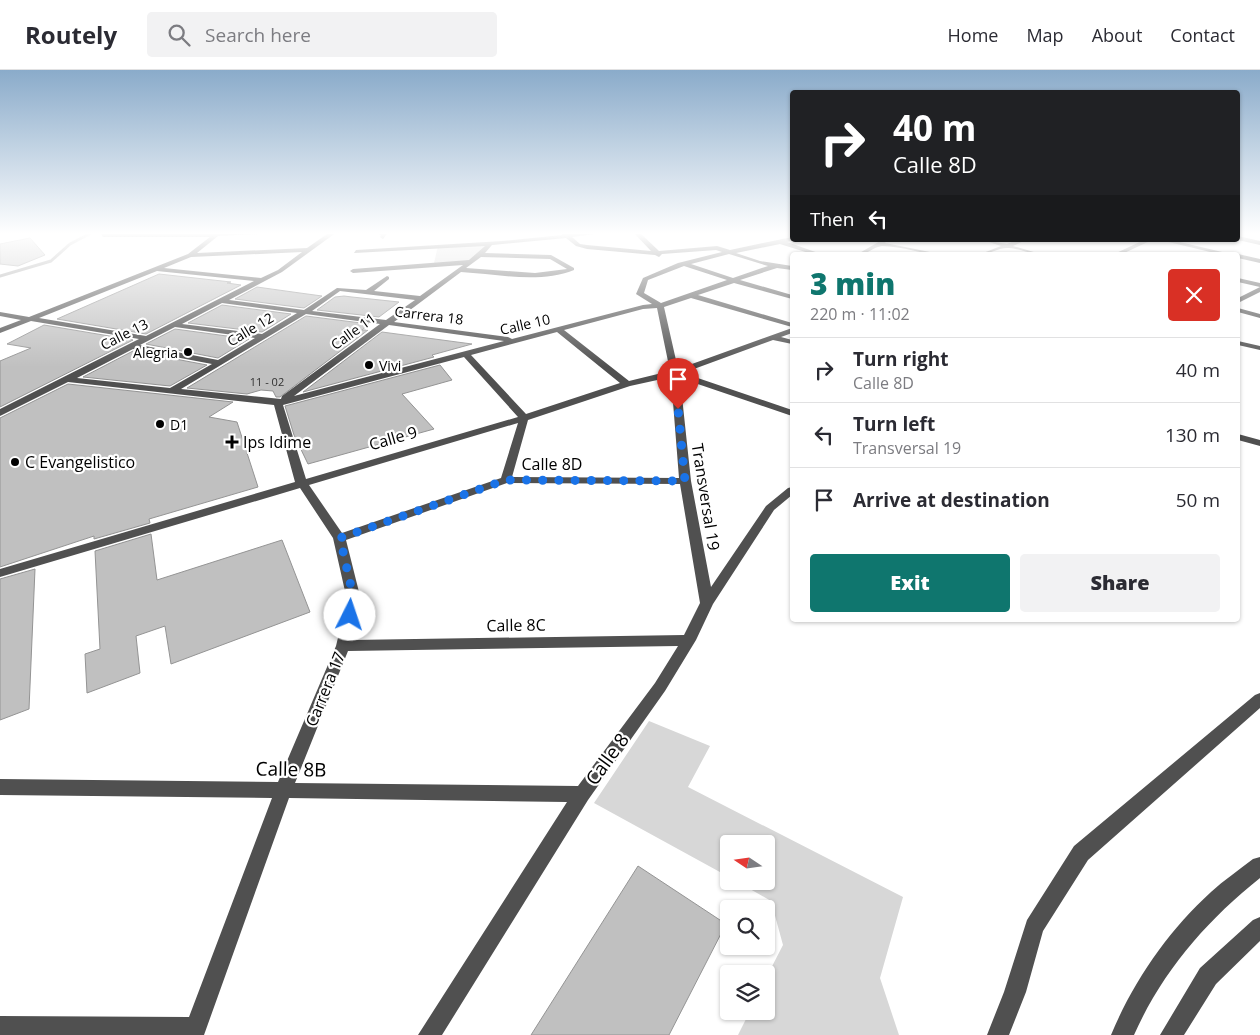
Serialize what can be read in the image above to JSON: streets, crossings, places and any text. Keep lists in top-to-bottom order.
{
  "streets": {
    "street": [
      "Carrera 18",
      "Calle 10",
      "Calle 12",
      "Calle 11",
      "Calle 13",
      "Calle 9",
      "Calle 8D",
      "Transversal 19",
      "Calle 8C",
      "Carrera 17",
      "Calle 8",
      "Calle 8B"
    ]
  },
  "crossings": [
    ["Carrera 18", "Calle 10"],
    ["Carrera 18", "Calle 12"],
    ["Carrera 18", "Calle 11"],
    ["Carrera 18", "Calle 13"],
    ["Calle 10", "Calle 11"],
    ["Calle 10", "Transversal 19"],
    ["Calle 10", "Carrera 17"],
    ["Calle 11", "Carrera 17"],
    ["Calle 9", "Transversal 19"],
    ["Calle 9", "Carrera 17"],
    ["Calle 8D", "Transversal 19"],
    ["Calle 8D", "Carrera 17"],
    ["Transversal 19", "Calle 8"],
    ["Calle 8C", "Carrera 17"],
    ["Calle 8C", "Calle 8"],
    ["Carrera 17", "Calle 8B"],
    ["Calle 8", "Calle 8B"]
  ],
  "places": {
    "other": [
      "Alegria",
      "Vivi",
      "D1",
      "C Evangelistico"
    ],
    "health": ["Ips Idime"]
  },
  "house_numbers": ["11 - 02"],
  "north": "left",
  "page": {
    "header": "Routely",
    "search": "Search here",
    "nav": [
      "Home",
      "Map",
      "About",
      "Contact"
    ],
    "turn": ["40 m", "Calle 8D"],
    "then": "Then",
    "heading": ["3 min", "220 m · 11:02"],
    "list": [
      {
        "name": "Turn right",
        "note": "Calle 8D",
        "value": "40 m"
      },
      {
        "name": "Turn left",
        "note": "Transversal 19",
        "value": "130 m"
      },
      {
        "name": "Arrive at destination",
        "value": "50 m"
      }
    ],
    "buttons": ["Exit", "Share"]
  }
}
